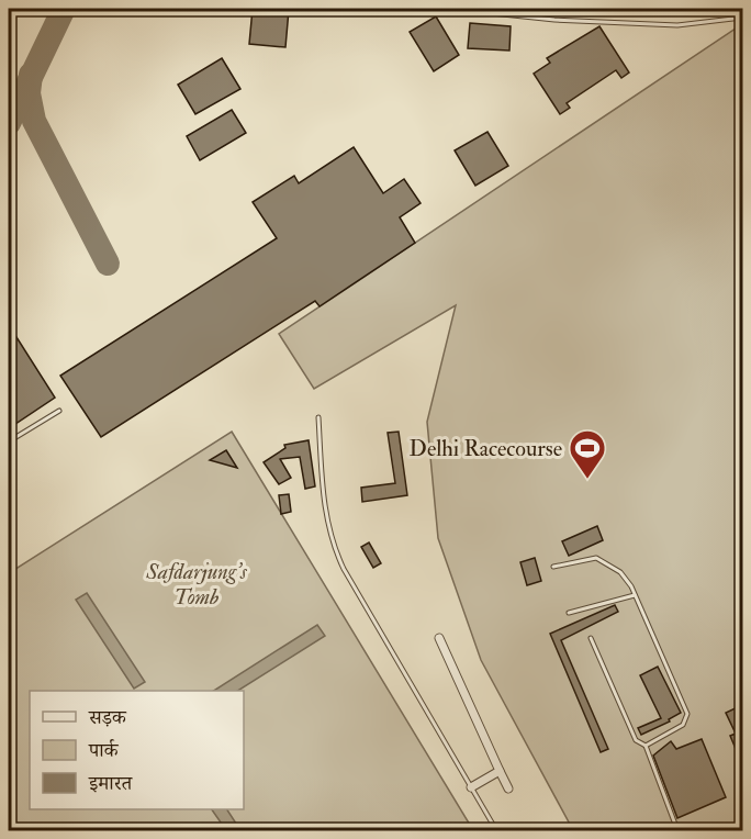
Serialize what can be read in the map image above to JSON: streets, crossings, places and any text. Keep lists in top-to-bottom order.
{
  "parks": ["Safdarjung's Tomb"],
  "places": {
    "sports": ["Delhi Racecourse"]
  },
  "legend": ["सड़क", "पार्क", "इमारत"]
}
